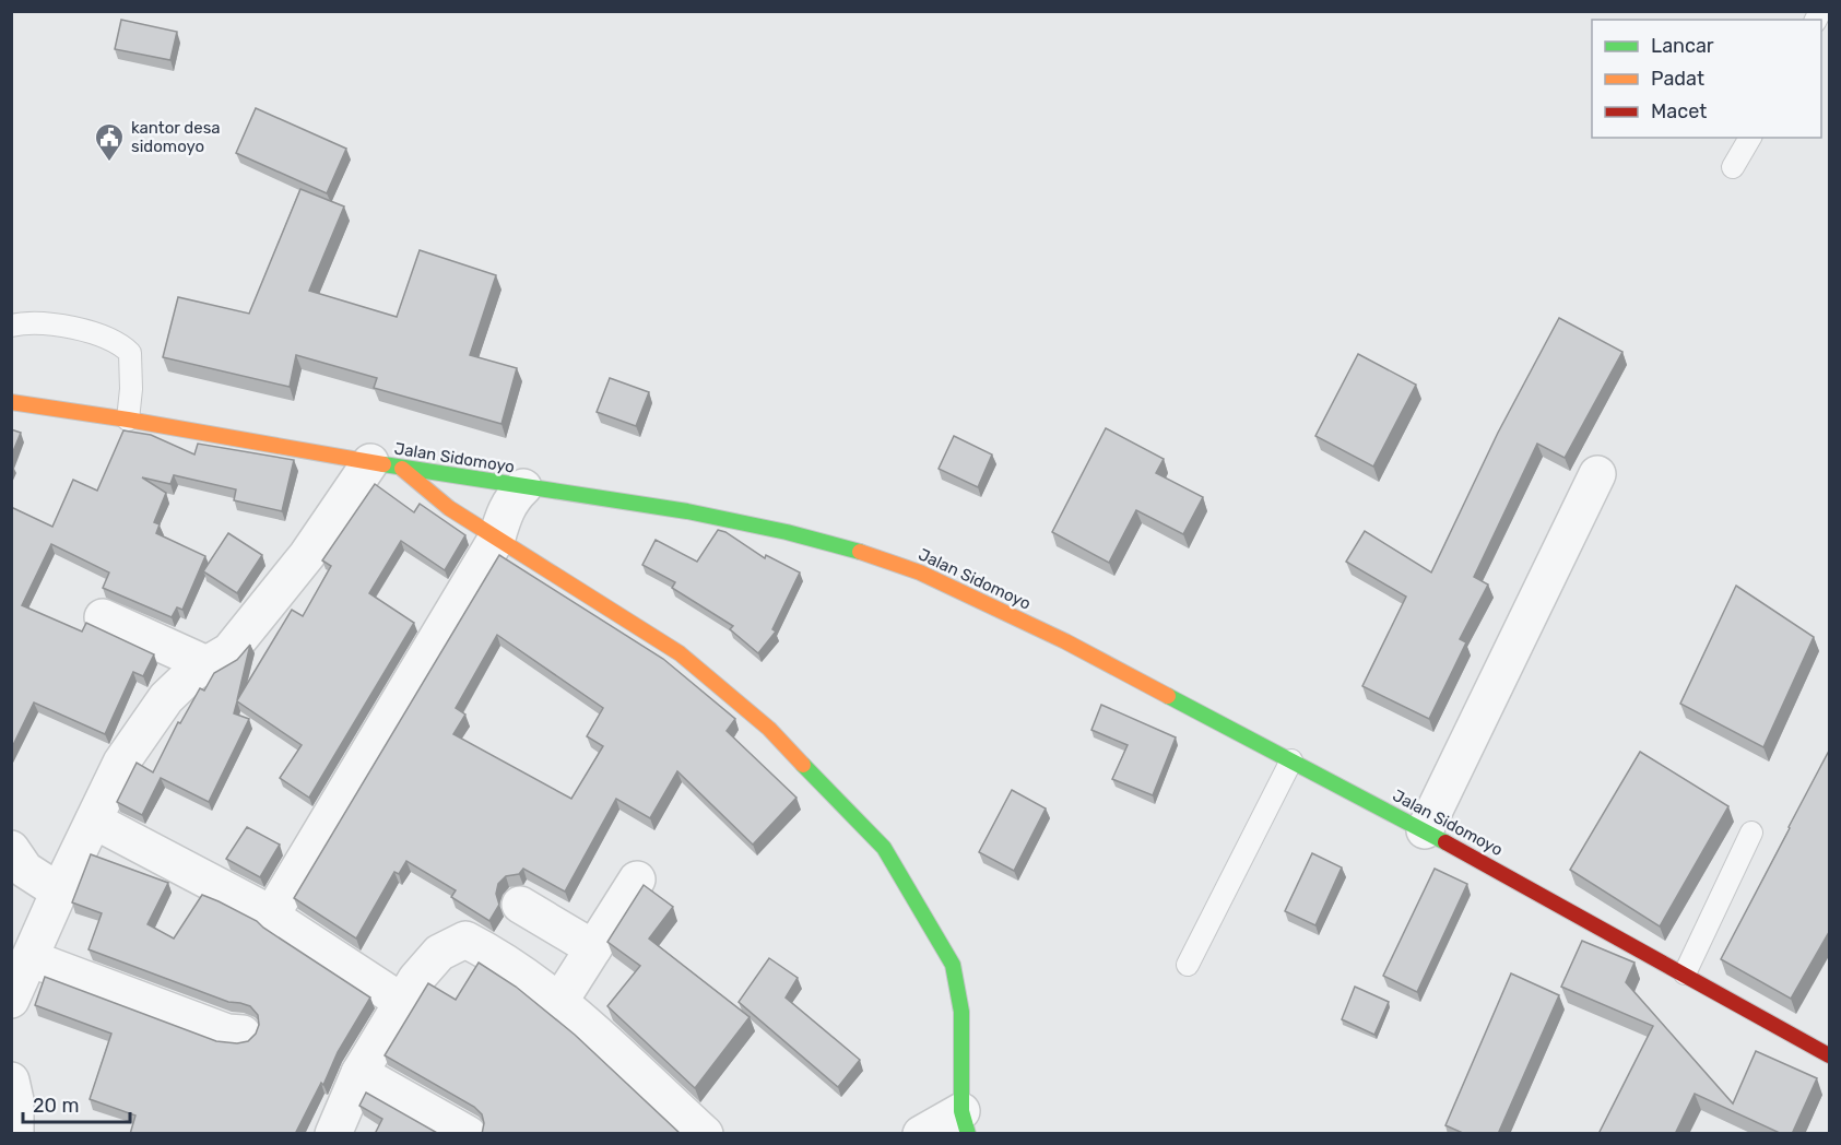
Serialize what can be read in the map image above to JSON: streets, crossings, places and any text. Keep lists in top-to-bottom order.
{
  "streets": {
    "main road": ["Jalan Sidomoyo"]
  },
  "places": {
    "public building": ["kantor desa sidomoyo"]
  },
  "legend": ["Lancar", "Padat", "Macet"],
  "scale_bar": "20 m"
}
